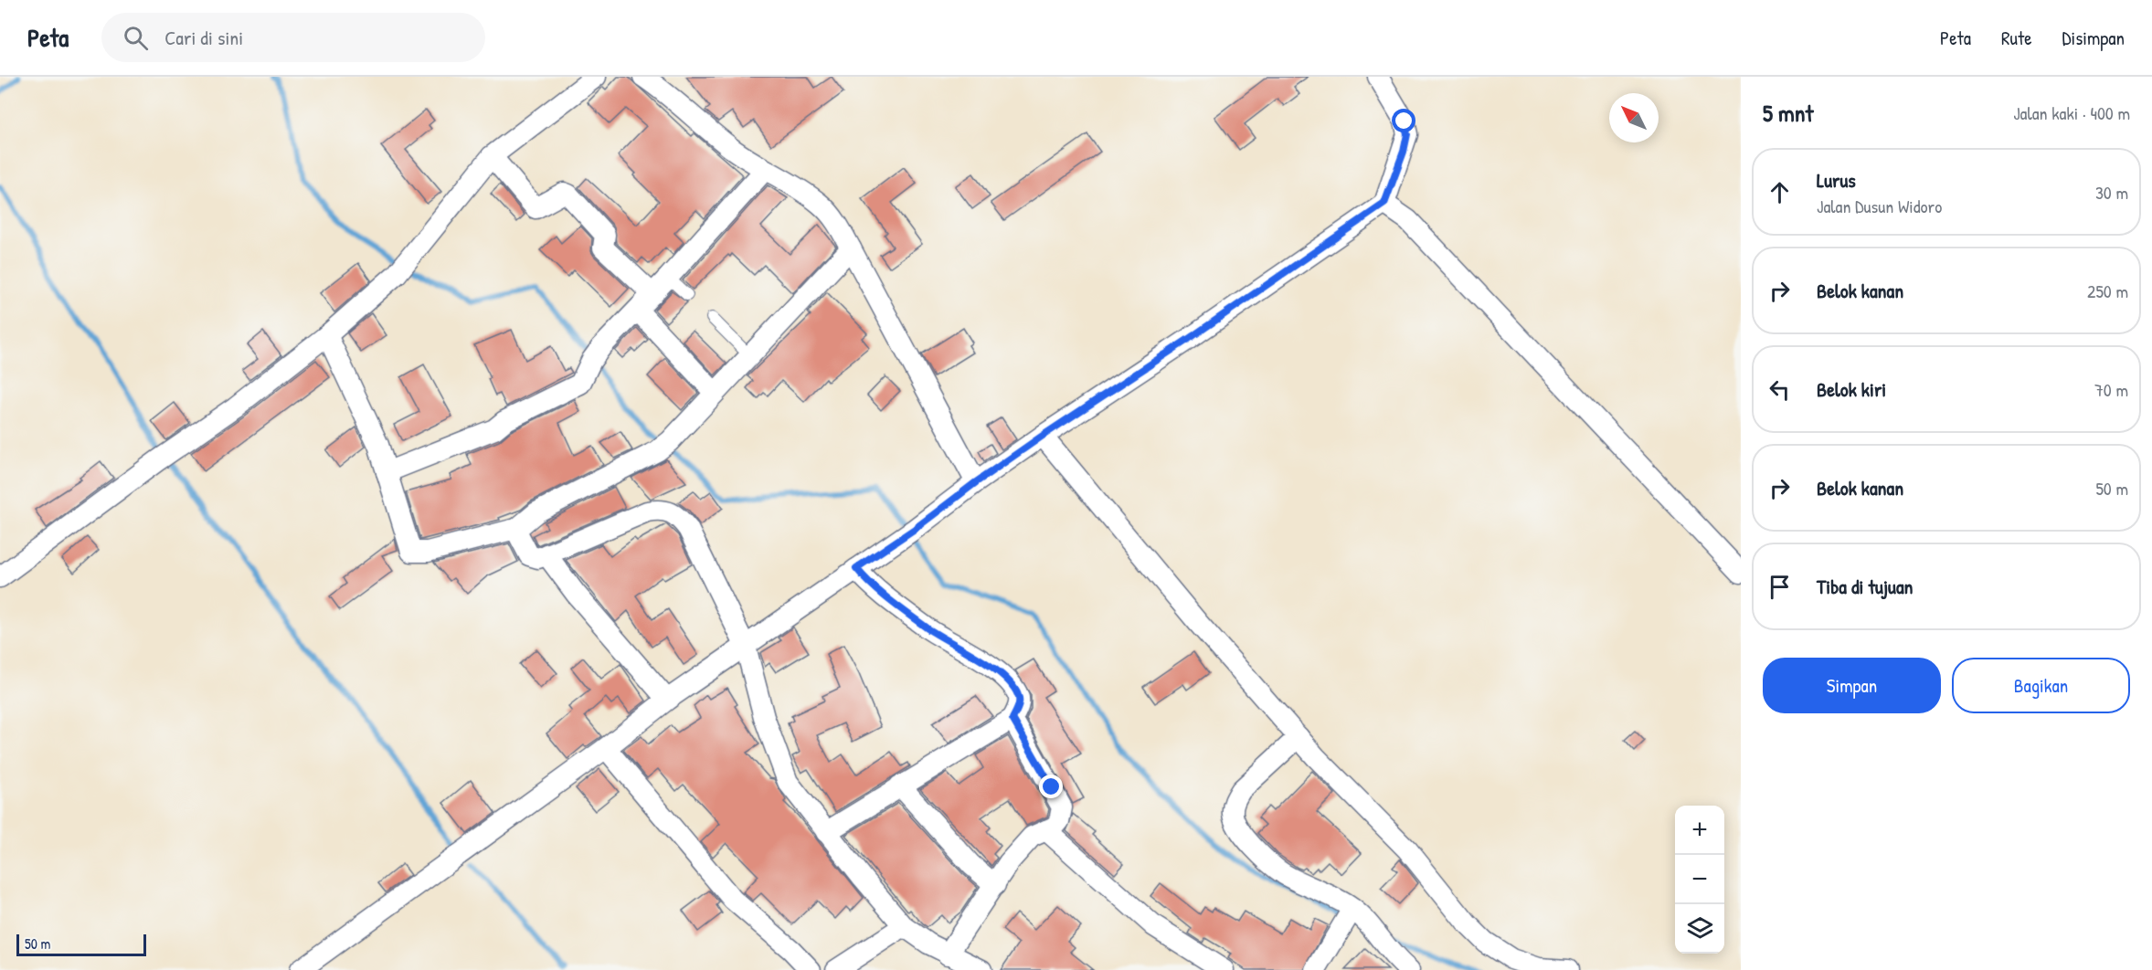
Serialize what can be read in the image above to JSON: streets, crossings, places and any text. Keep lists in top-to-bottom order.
{
  "scale_bar": "50 m",
  "north": "top left",
  "page": {
    "header": "Peta",
    "search": "Cari di sini",
    "nav": ["Peta", "Rute", "Disimpan"],
    "heading": ["5 mnt", "Jalan kaki · 400 m"],
    "list": [
      ["Lurus", "Jalan Dusun Widoro", "30 m"],
      ["Belok kanan", "250 m"],
      ["Belok kiri", "70 m"],
      ["Belok kanan", "50 m"],
      "Tiba di tujuan"
    ],
    "buttons": ["Simpan", "Bagikan"],
    "map_buttons": ["+", "−"],
    "scale": "50 m"
  }
}
